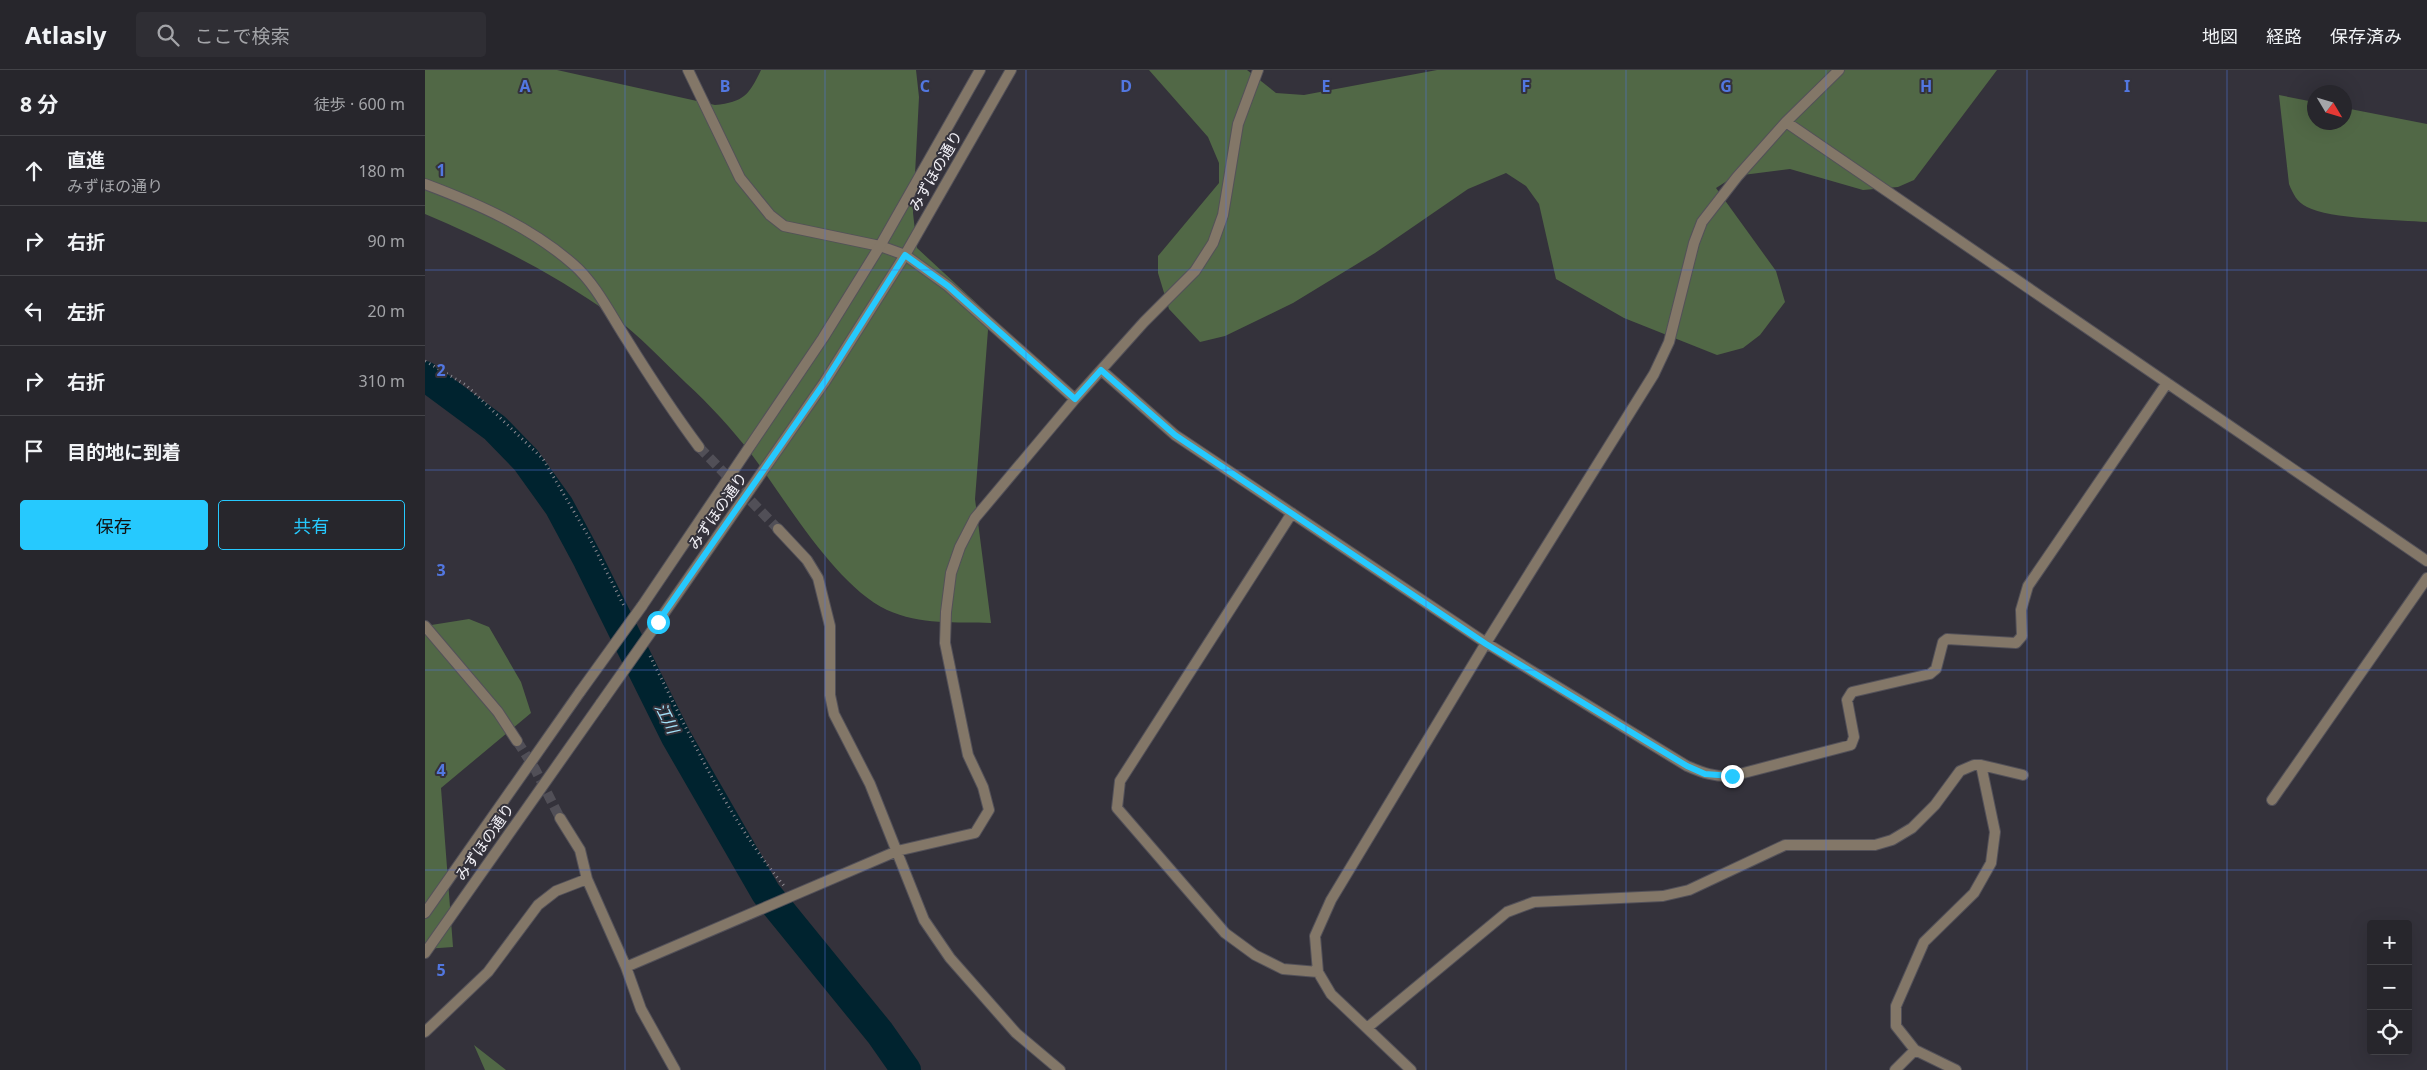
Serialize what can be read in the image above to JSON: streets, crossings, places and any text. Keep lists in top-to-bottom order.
{
  "streets": {
    "street": ["みずほの通り"]
  },
  "water": ["江川"],
  "north": "bottom right",
  "page": {
    "header": "Atlasly",
    "search": "ここで検索",
    "nav": ["地図", "経路", "保存済み"],
    "heading": ["8 分", "徒歩 · 600 m"],
    "list": [
      ["直進", "みずほの通り", "180 m"],
      ["右折", "90 m"],
      ["左折", "20 m"],
      ["右折", "310 m"],
      "目的地に到着"
    ],
    "buttons": ["保存", "共有"],
    "map_buttons": ["+", "−"]
  },
  "grid": {
    "columns": [
      "A",
      "B",
      "C",
      "D",
      "E",
      "F",
      "G",
      "H",
      "I"
    ],
    "rows": [
      "1",
      "2",
      "3",
      "4",
      "5"
    ]
  }
}
